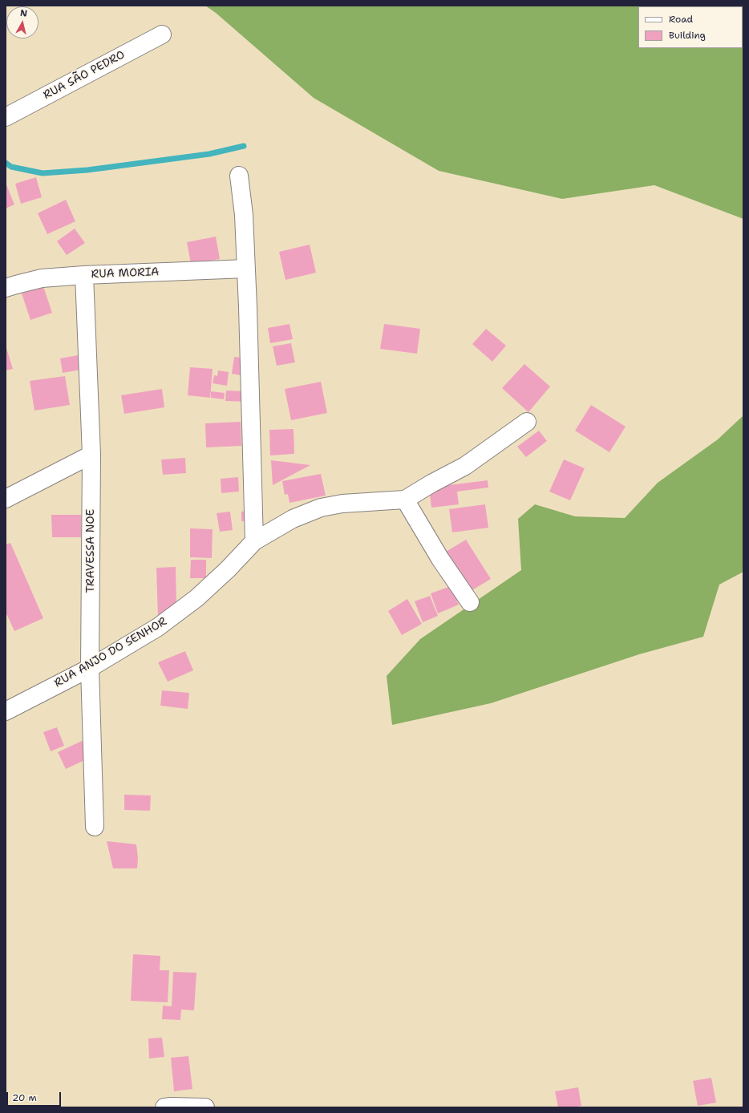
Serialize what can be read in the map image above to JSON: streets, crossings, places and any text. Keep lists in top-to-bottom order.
{
  "streets": {
    "street": [
      "RUA SÃO PEDRO",
      "RUA MORIA",
      "TRAVESSA NOE",
      "RUA ANJO DO SENHOR"
    ]
  },
  "crossings": [
    ["RUA MORIA", "TRAVESSA NOE"],
    ["TRAVESSA NOE", "RUA ANJO DO SENHOR"]
  ],
  "legend": ["Road", "Building"],
  "scale_bar": "20 m",
  "north": "top"
}
